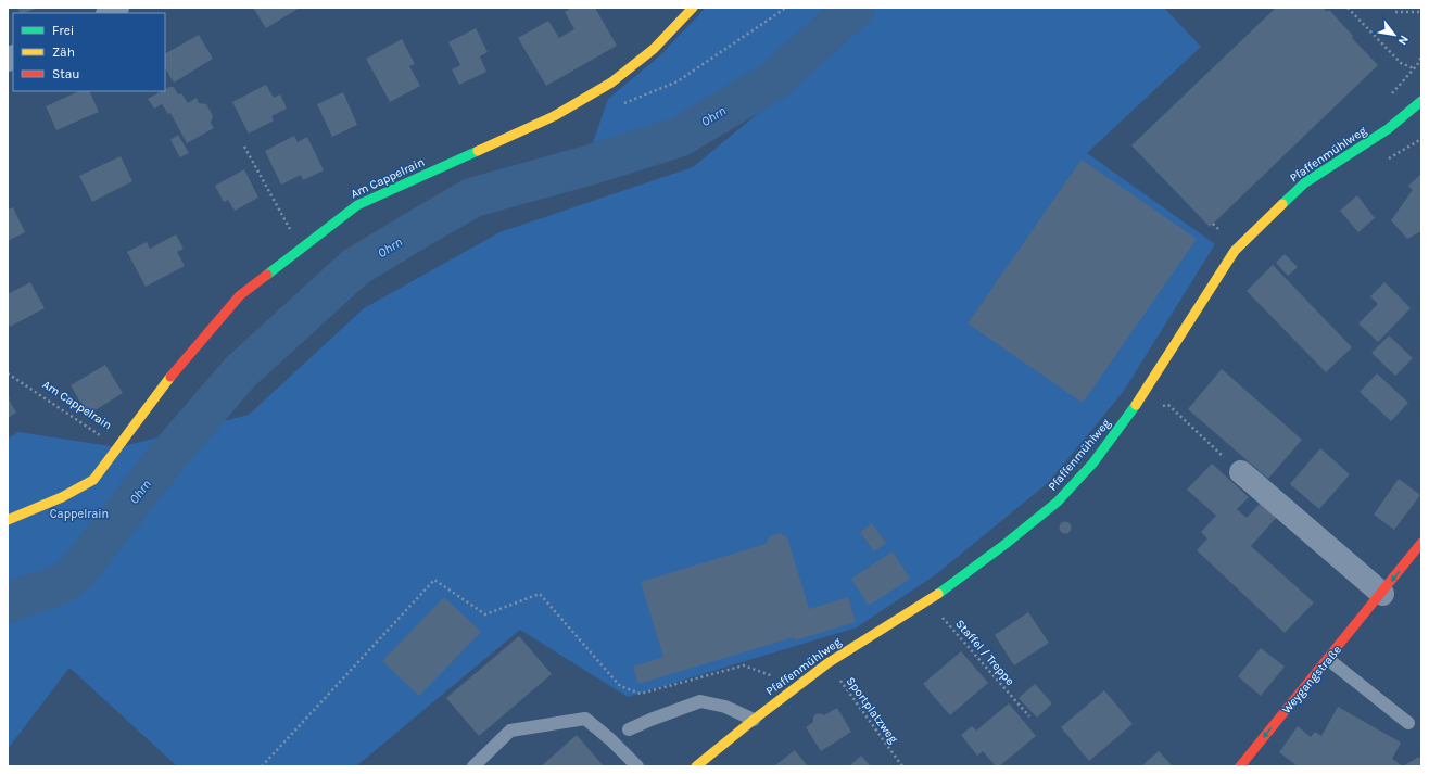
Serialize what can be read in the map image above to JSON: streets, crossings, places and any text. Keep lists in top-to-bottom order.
{
  "streets": {
    "street": ["Pfaffenmühlweg", "Am Cappelrain", "Weygangstraße"],
    "path": ["Staffel / Treppe", "Sportplatzweg"]
  },
  "crossings": [
    ["Pfaffenmühlweg", "Staffel / Treppe"],
    ["Pfaffenmühlweg", "Sportplatzweg"]
  ],
  "one_way": ["Weygangstraße"],
  "water": ["Ohrn"],
  "parks": ["Cappelrain"],
  "legend": ["Frei", "Zäh", "Stau"],
  "north": "bottom right"
}
